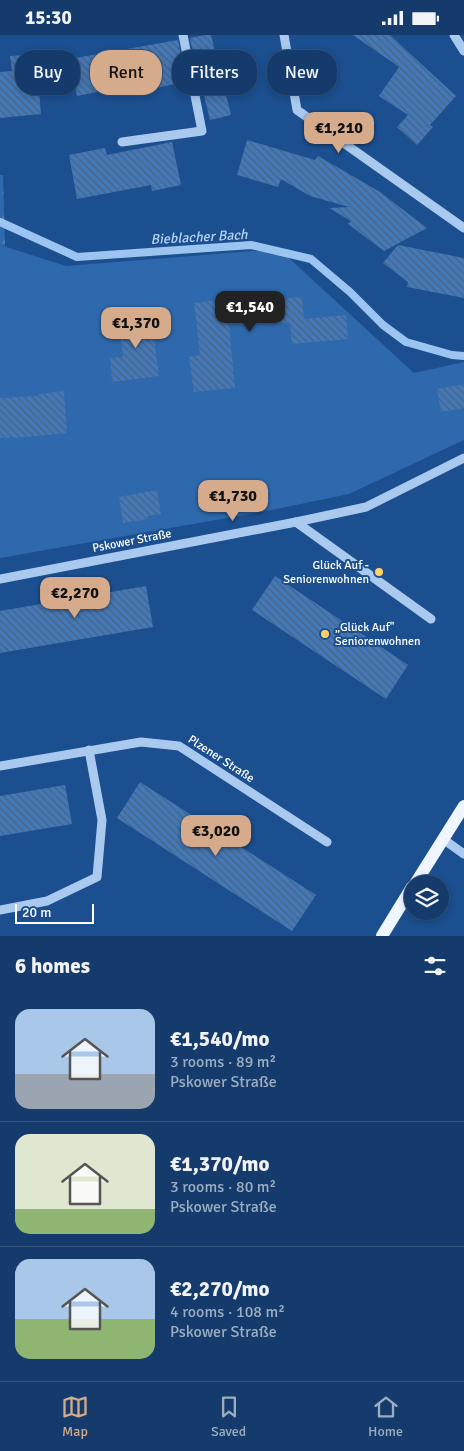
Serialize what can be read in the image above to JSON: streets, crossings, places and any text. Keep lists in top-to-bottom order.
{
  "streets": {
    "street": ["Pskower Straße", "Plzener Straße"]
  },
  "water": ["Bieblacher Bach"],
  "places": ["Glück Auf - Seniorenwohnen", "„Glück Auf\" Seniorenwohnen"],
  "scale_bar": "20 m",
  "page": {
    "status": "15:30",
    "chip": [
      "Buy",
      "Rent",
      "Filters",
      "New"
    ],
    "price": [
      "€1,210",
      "€1,540",
      "€1,370",
      "€1,730",
      "€2,270",
      "€3,020"
    ],
    "scale": "20 m",
    "heading": "6 homes",
    "list": [
      {
        "name": "€1,540/mo",
        "note": "3 rooms · 89 m² · Pskower Straße"
      },
      {
        "name": "€1,370/mo",
        "note": "3 rooms · 80 m² · Pskower Straße"
      },
      {
        "name": "€2,270/mo",
        "note": "4 rooms · 108 m² · Pskower Straße"
      }
    ],
    "tabs": ["Map", "Saved", "Home"]
  }
}
